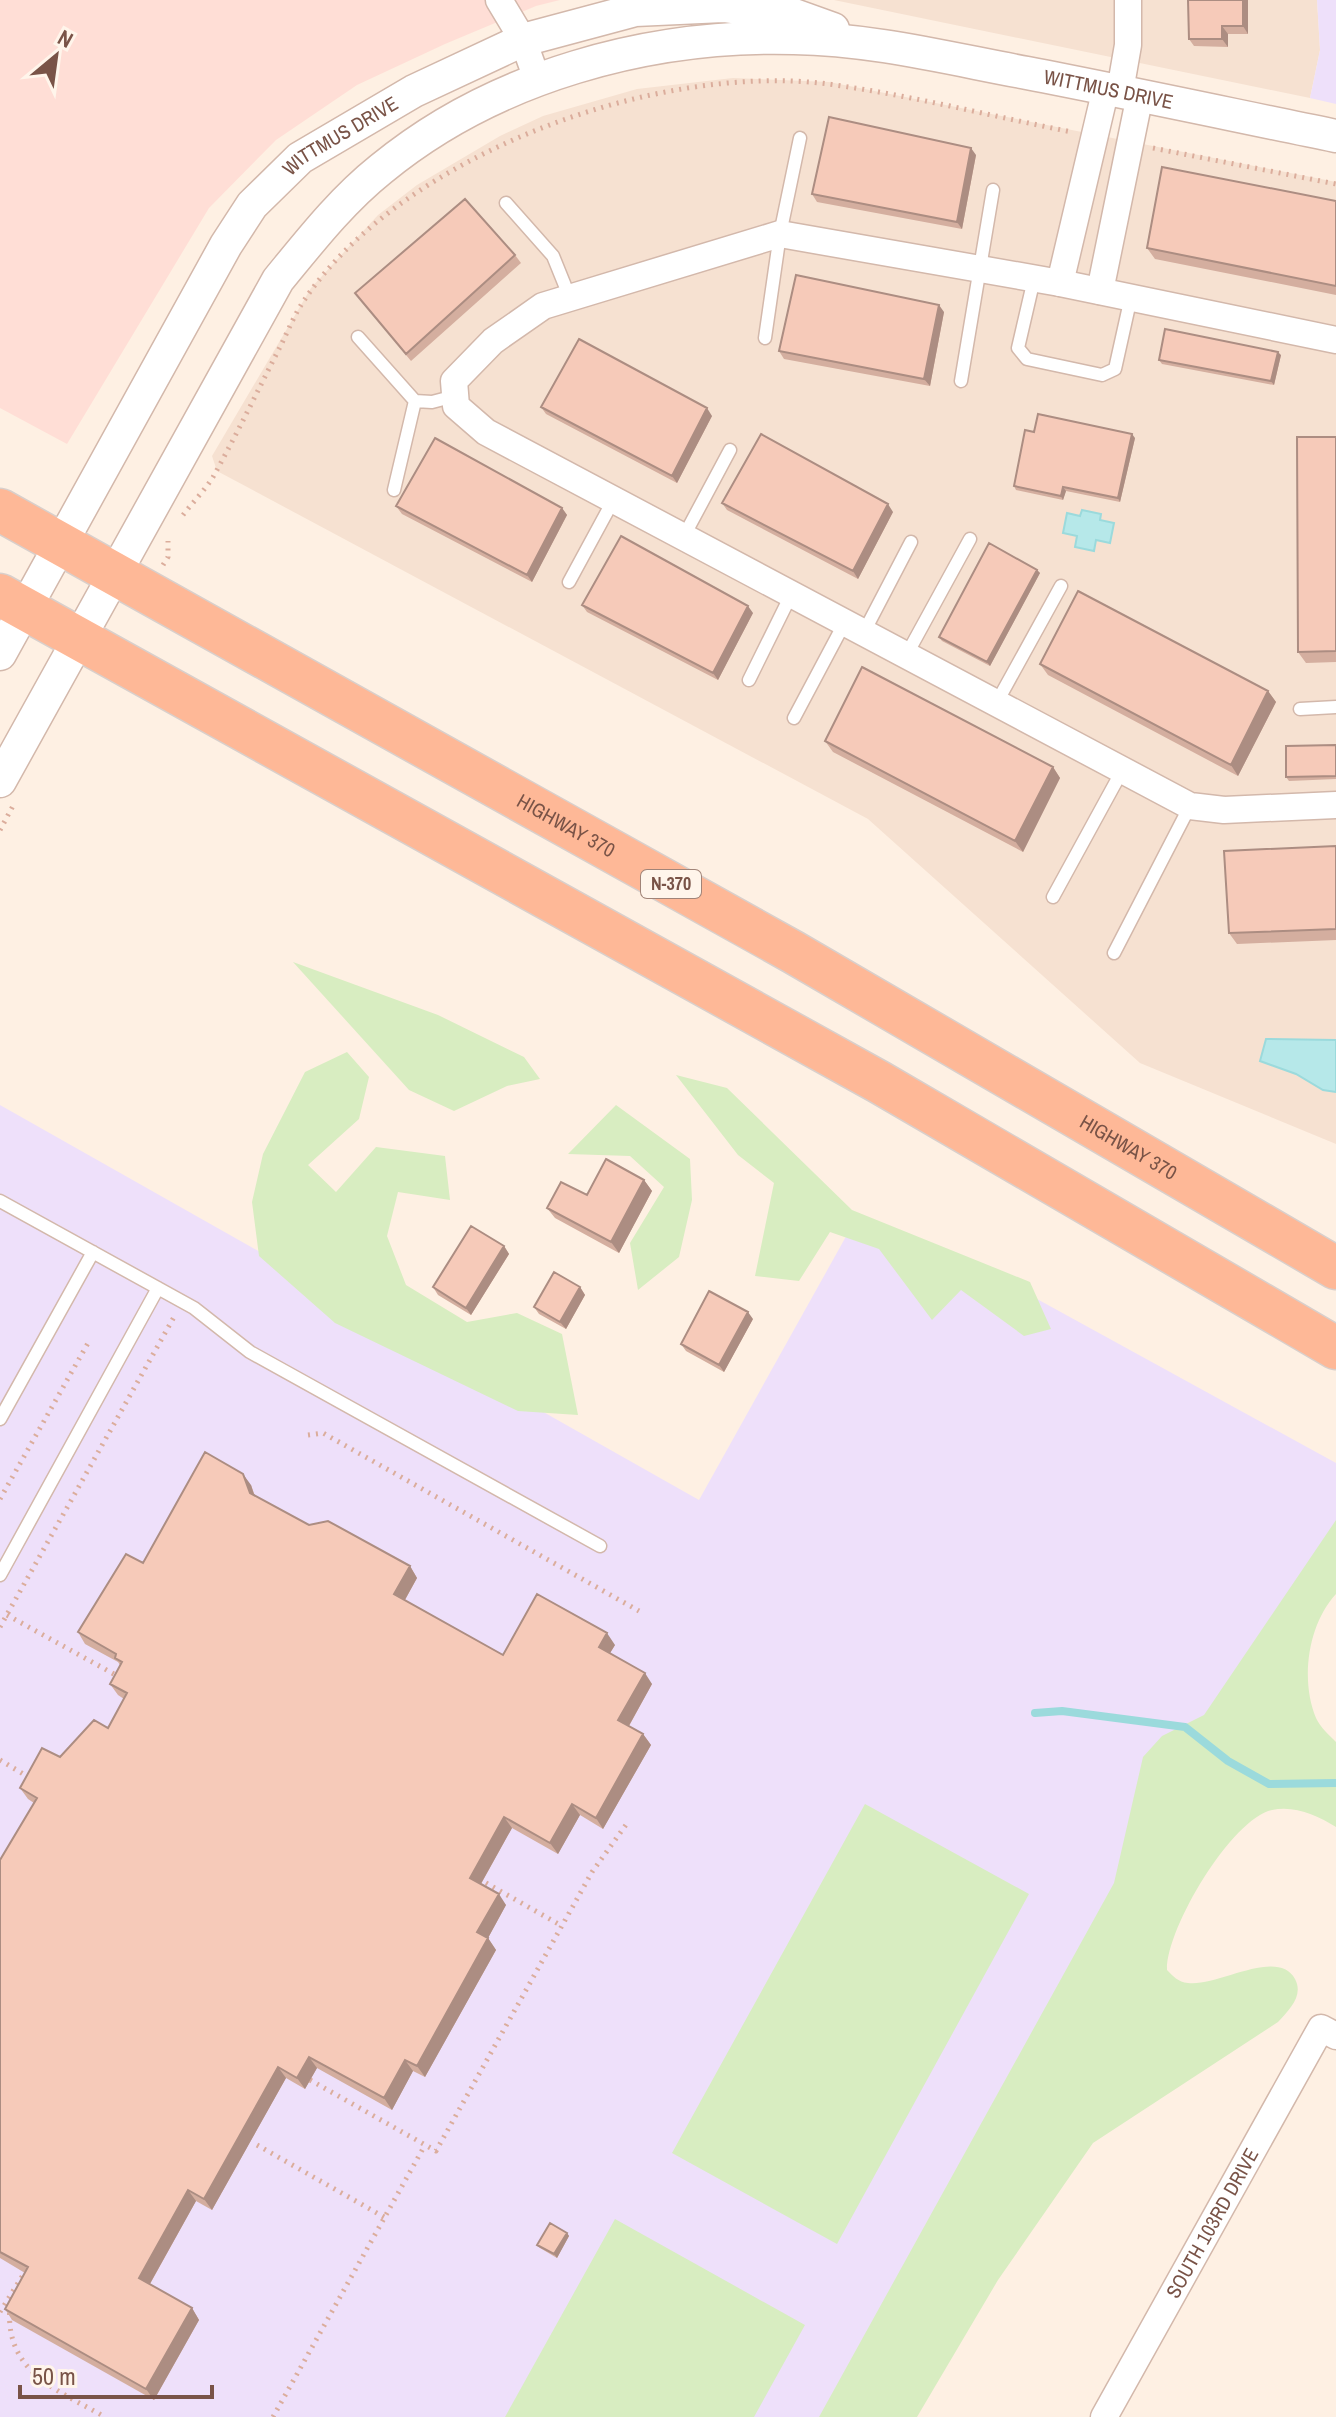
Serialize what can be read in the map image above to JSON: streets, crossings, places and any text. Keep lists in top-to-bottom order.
{
  "streets": {
    "highway": ["HIGHWAY 370", "N-370"],
    "street": ["WITTMUS DRIVE", "SOUTH 103RD DRIVE"]
  },
  "crossings": [
    ["WITTMUS DRIVE", "HIGHWAY 370"]
  ],
  "scale_bar": "50 m",
  "north": "top right"
}
